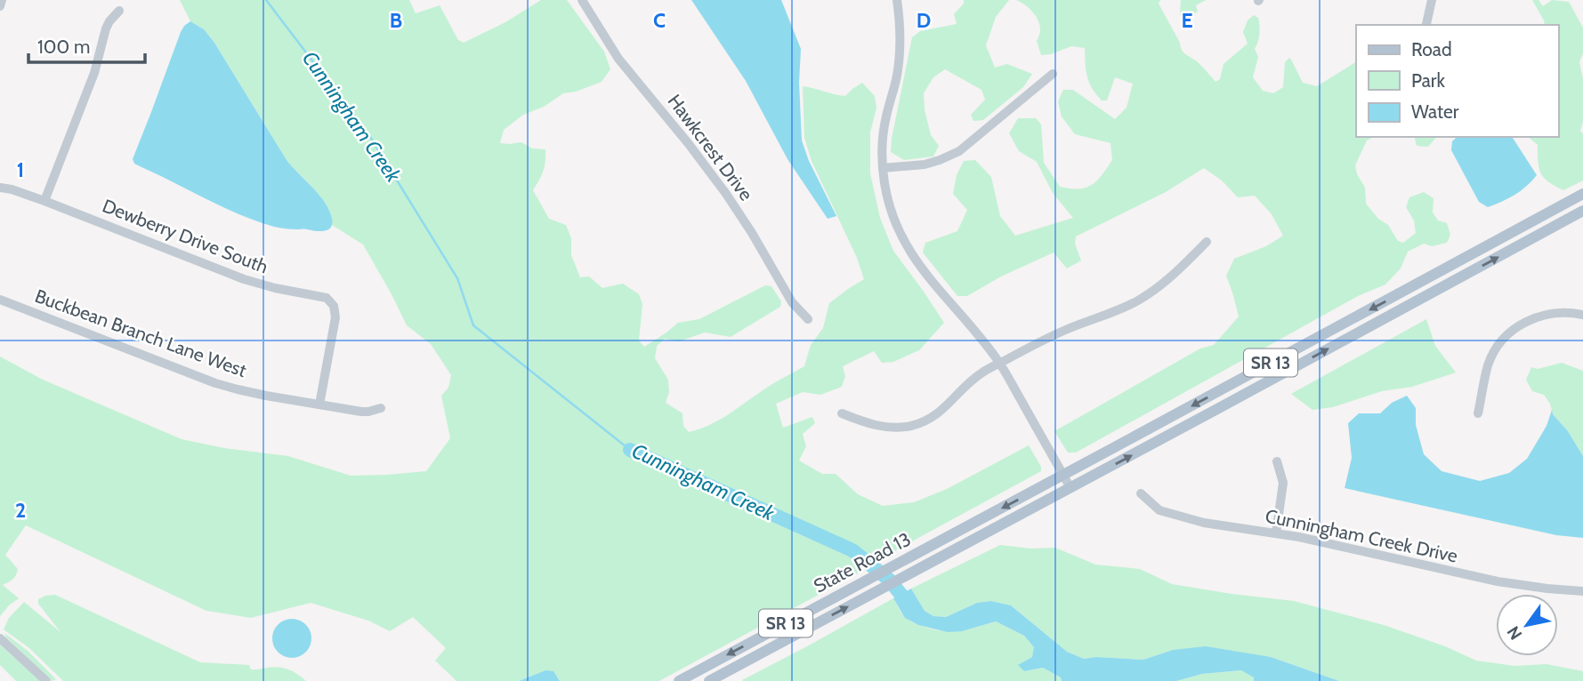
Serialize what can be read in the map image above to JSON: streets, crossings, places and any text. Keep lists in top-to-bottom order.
{
  "streets": {
    "main road": ["SR 13", "State Road 13"],
    "street": [
      "Hawkcrest Drive",
      "Dewberry Drive South",
      "Buckbean Branch Lane West",
      "Cunningham Creek Drive"
    ]
  },
  "crossings": [
    ["Dewberry Drive South", "Buckbean Branch Lane West"],
    ["SR 13", "State Road 13"]
  ],
  "water": ["Cunningham Creek"],
  "legend": ["Road", "Park", "Water"],
  "scale_bar": "100 m",
  "north": "bottom left",
  "grid": {
    "columns": [
      "B",
      "C",
      "D",
      "E"
    ],
    "rows": ["1", "2"]
  }
}
